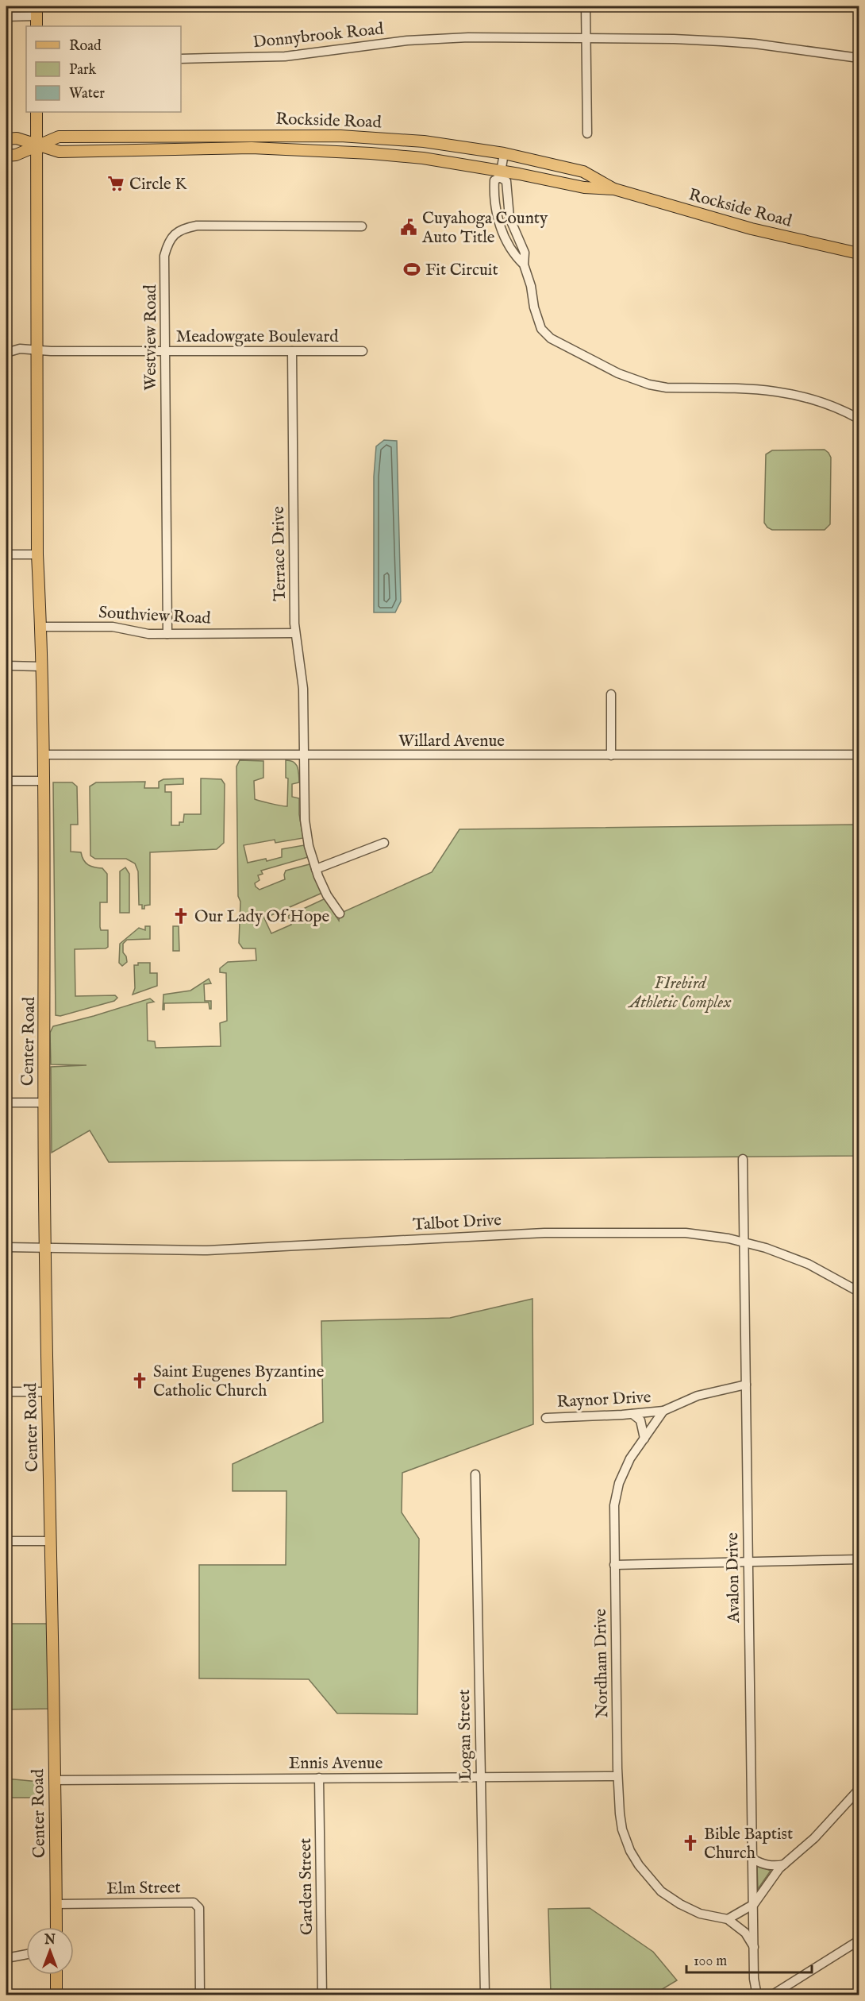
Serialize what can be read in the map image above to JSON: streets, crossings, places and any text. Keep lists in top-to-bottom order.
{
  "streets": {
    "main road": ["Rockside Road", "Center Road"],
    "street": [
      "Donnybrook Road",
      "Meadowgate Boulevard",
      "Westview Road",
      "Terrace Drive",
      "Southview Road",
      "Willard Avenue",
      "Talbot Drive",
      "Raynor Drive",
      "Avalon Drive",
      "Nordham Drive",
      "Logan Street",
      "Ennis Avenue",
      "Garden Street",
      "Elm Street"
    ]
  },
  "crossings": [
    ["Rockside Road", "Center Road"],
    ["Meadowgate Boulevard", "Westview Road"],
    ["Meadowgate Boulevard", "Terrace Drive"],
    ["Meadowgate Boulevard", "Center Road"],
    ["Westview Road", "Southview Road"],
    ["Terrace Drive", "Southview Road"],
    ["Terrace Drive", "Willard Avenue"],
    ["Southview Road", "Center Road"],
    ["Willard Avenue", "Center Road"],
    ["Center Road", "Talbot Drive"],
    ["Center Road", "Ennis Avenue"],
    ["Center Road", "Elm Street"],
    ["Talbot Drive", "Avalon Drive"],
    ["Raynor Drive", "Nordham Drive"],
    ["Avalon Drive", "Nordham Drive"],
    ["Nordham Drive", "Ennis Avenue"],
    ["Logan Street", "Ennis Avenue"],
    ["Ennis Avenue", "Garden Street"]
  ],
  "parks": ["FIrebird Athletic Complex"],
  "places": {
    "supermarket": ["Circle K"],
    "public building": ["Cuyahoga County Auto Title"],
    "sports": ["Fit Circuit"],
    "church": ["Our Lady Of Hope", "Saint Eugenes Byzantine Catholic Church", "Bible Baptist Church"]
  },
  "legend": ["Road", "Park", "Water"],
  "scale_bar": "100 m",
  "north": "top"
}
